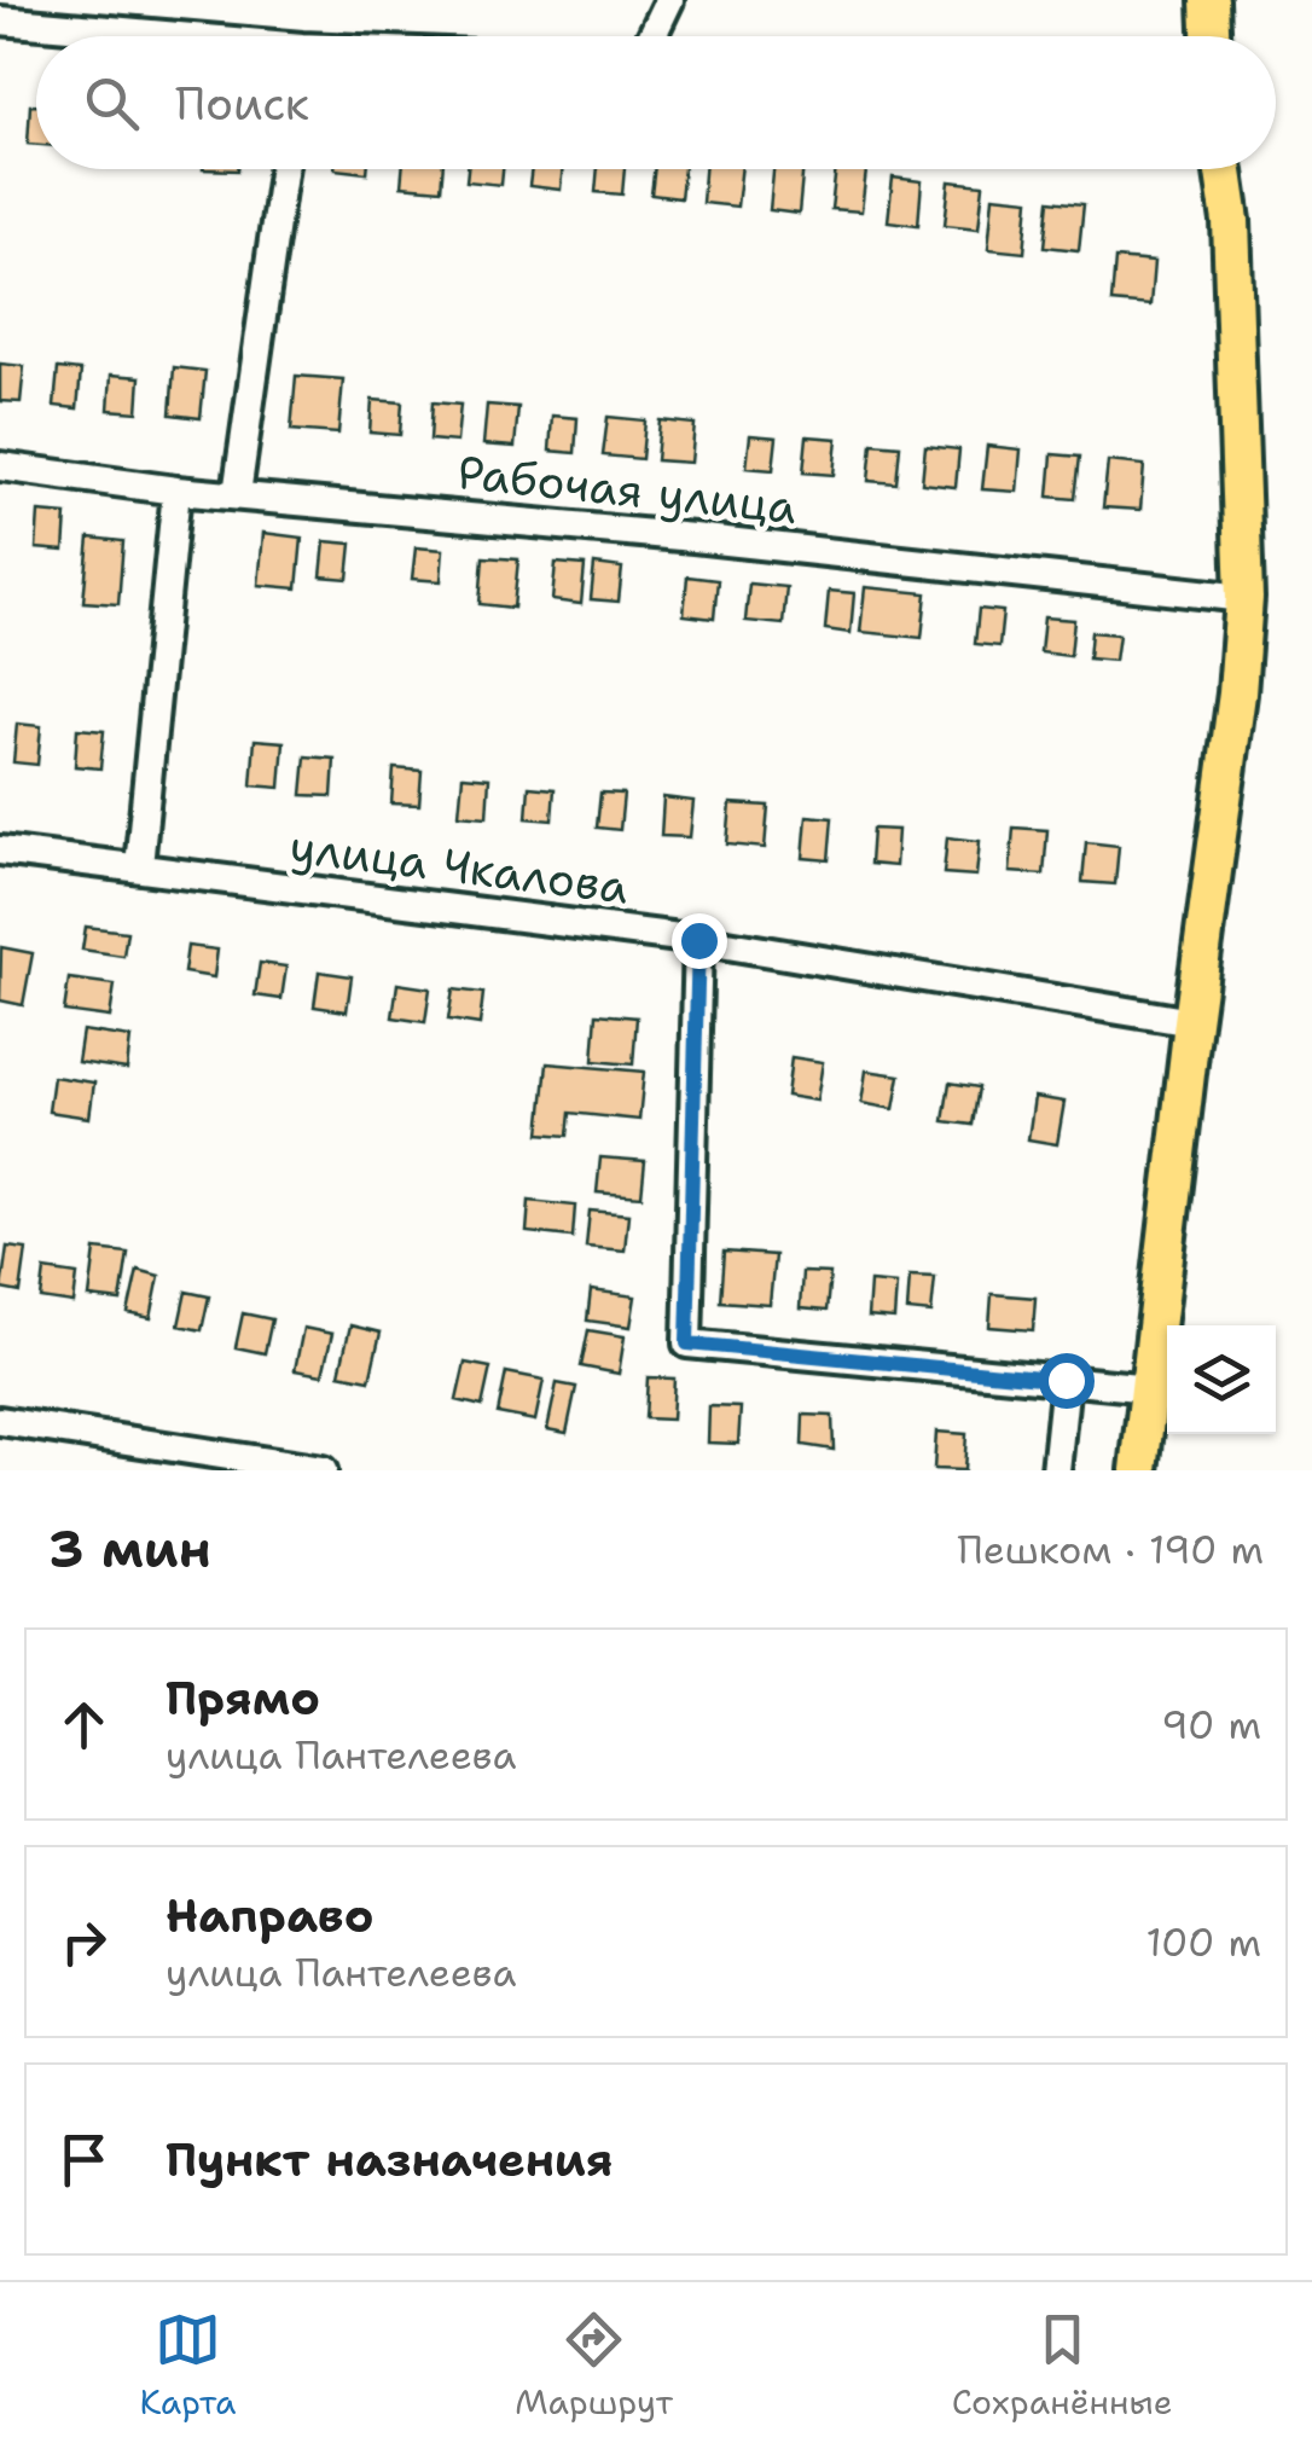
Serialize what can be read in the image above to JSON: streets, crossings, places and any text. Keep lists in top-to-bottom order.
{
  "streets": {
    "street": ["Рабочая улица", "улица Чкалова"]
  },
  "page": {
    "search": "Поиск",
    "heading": ["3 мин", "Пешком · 190 m"],
    "list": [
      ["Прямо", "улица Пантелеева", "90 m"],
      ["Направо", "улица Пантелеева", "100 m"],
      "Пункт назначения"
    ],
    "nav": ["Карта", "Маршрут", "Сохранённые"]
  }
}
